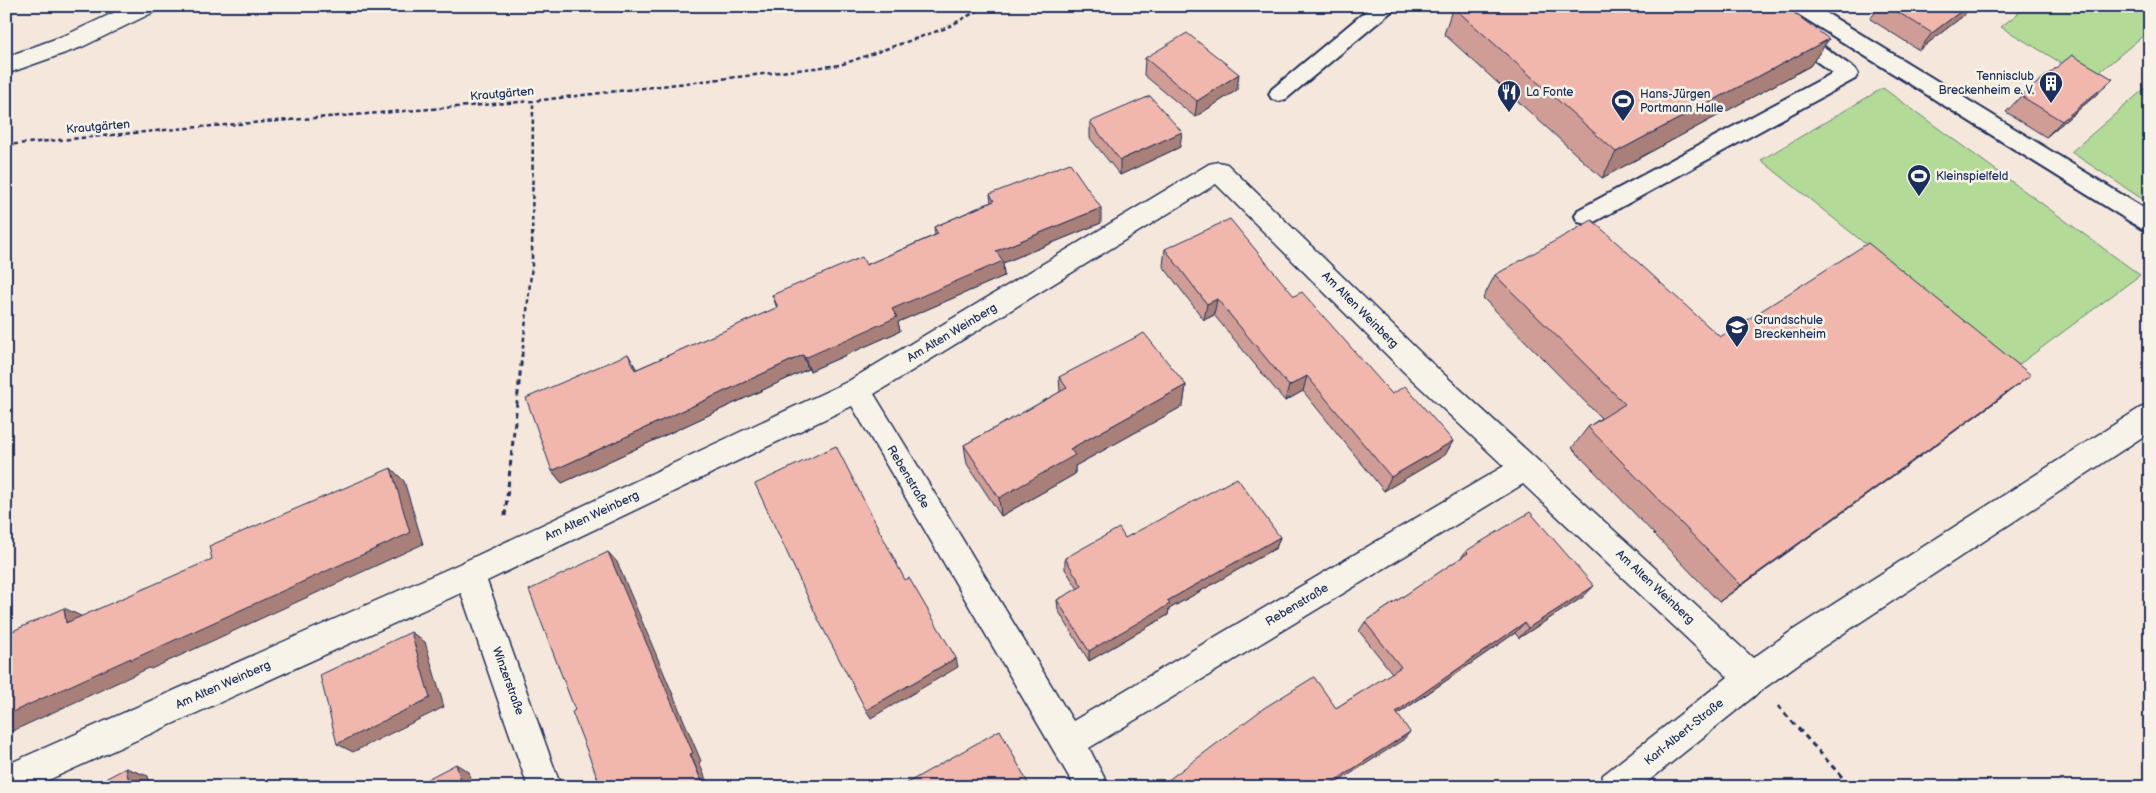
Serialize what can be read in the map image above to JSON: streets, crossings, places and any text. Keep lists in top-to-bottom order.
{
  "streets": {
    "street": [
      "Am Alten Weinberg",
      "Rebenstraße",
      "Winzerstraße",
      "Karl-Albert-Straße"
    ],
    "path": ["Krautgärten"]
  },
  "crossings": [
    ["Am Alten Weinberg", "Rebenstraße"],
    ["Am Alten Weinberg", "Winzerstraße"],
    ["Am Alten Weinberg", "Karl-Albert-Straße"]
  ],
  "places": {
    "building": ["Tennisclub Breckenheim e. V."],
    "restaurant": ["La Fonte"],
    "sports": ["Hans-Jürgen Portmann Halle", "Kleinspielfeld"],
    "school or university": ["Grundschule Breckenheim"]
  }
}
